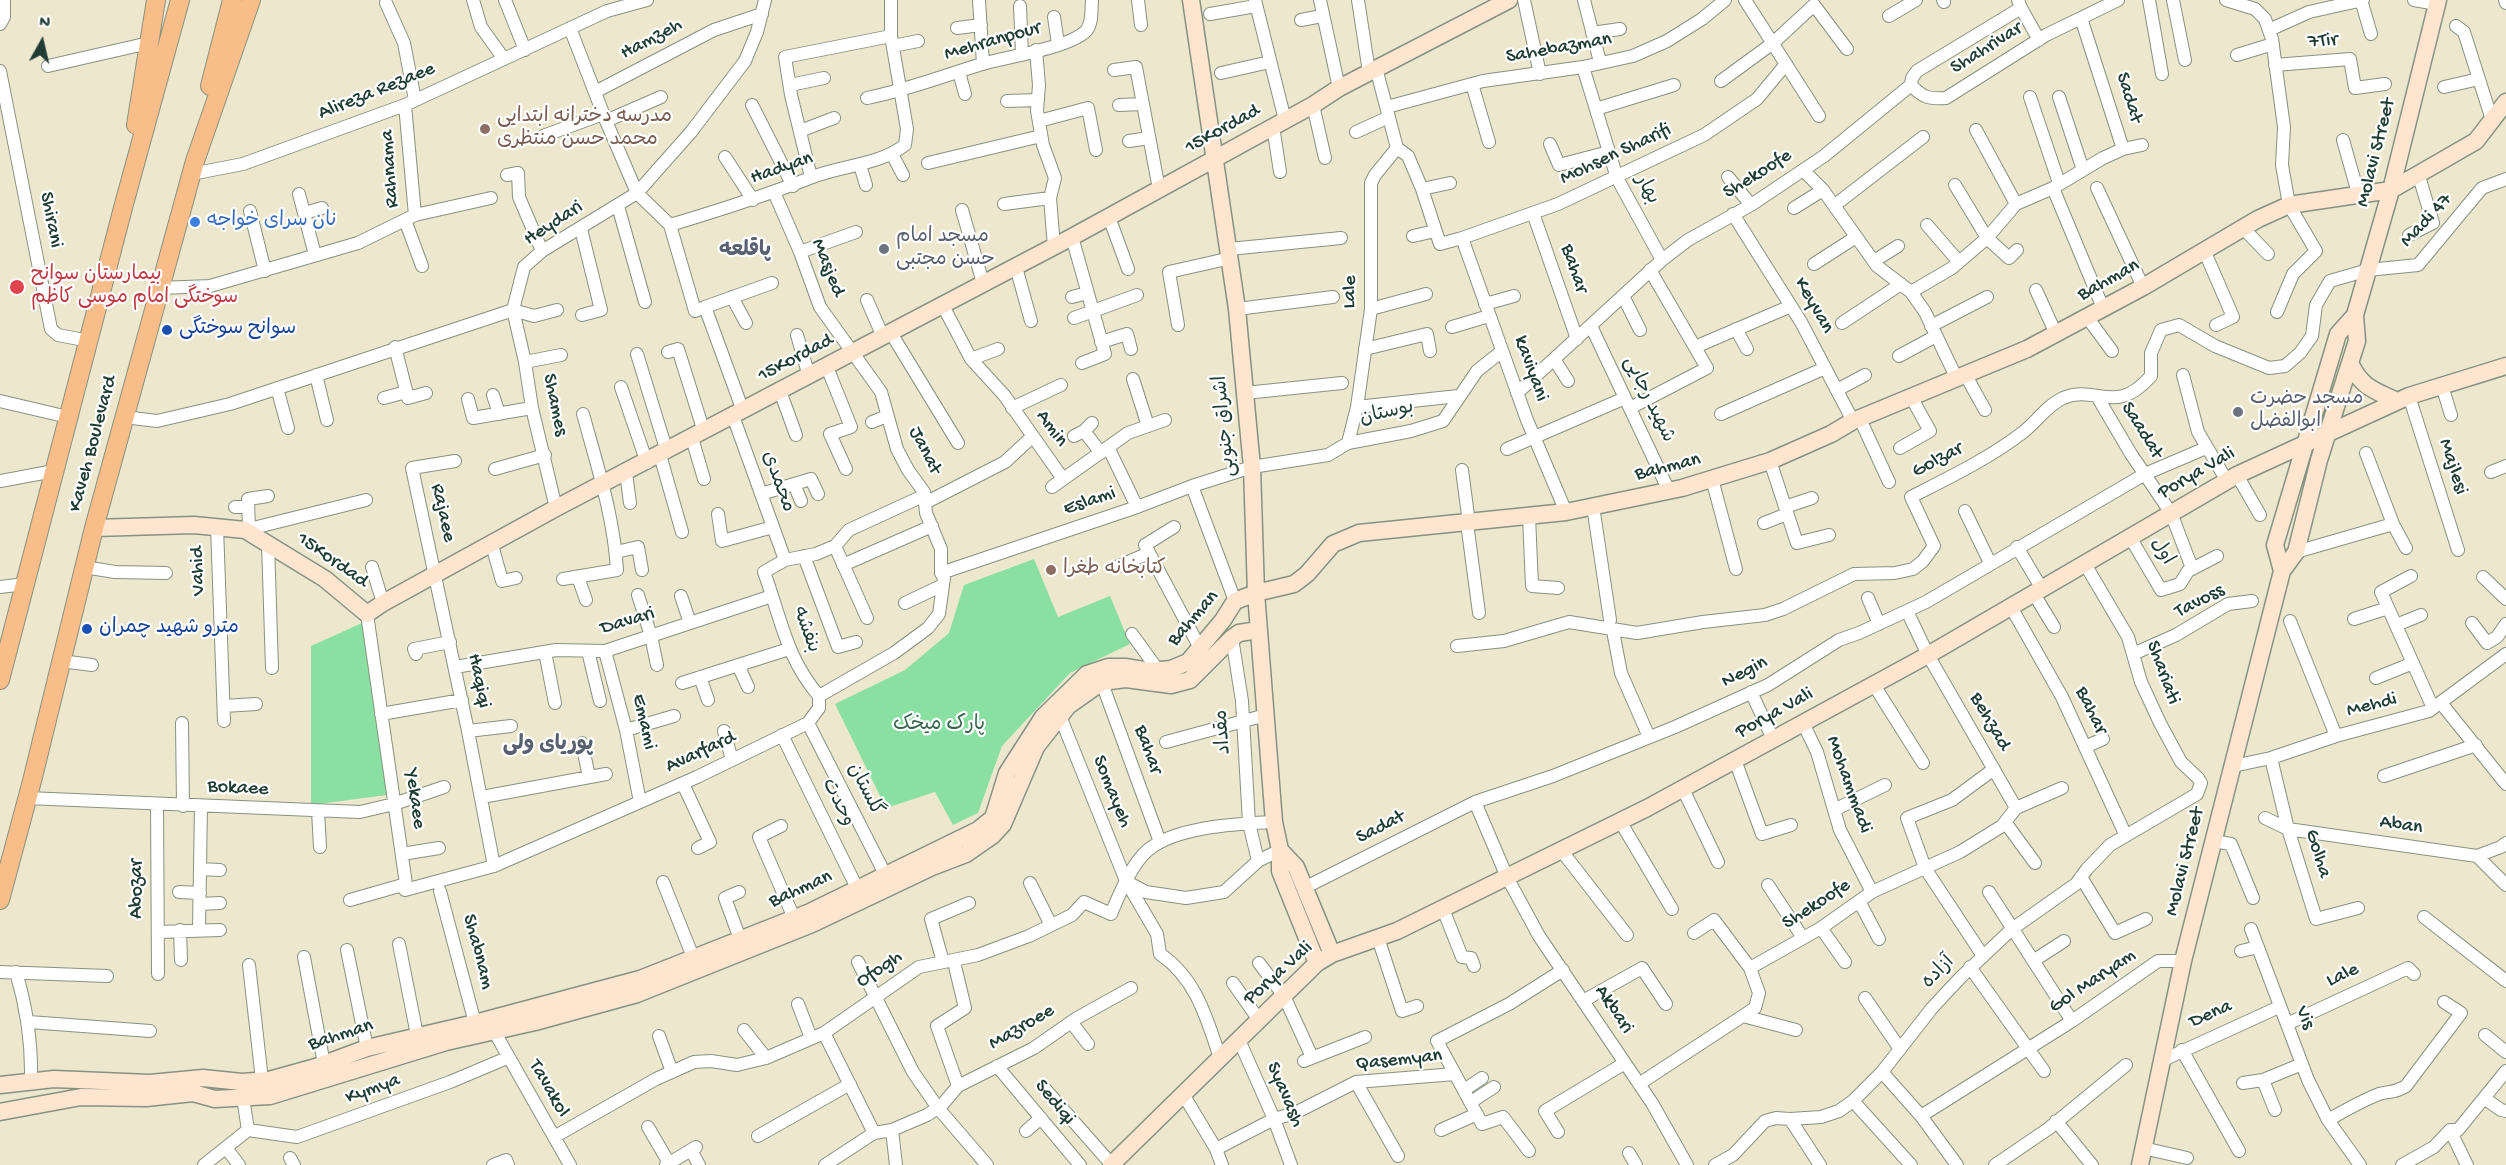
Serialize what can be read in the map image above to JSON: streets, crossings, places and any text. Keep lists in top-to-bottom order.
{
  "streets": {
    "main road": ["Kaveh Boulevard"],
    "street": [
      "Hamzeh",
      "Mehranpour",
      "7Tir",
      "Sahebazman",
      "Shahrivar",
      "Alireza Rezaee",
      "Sadat",
      "15Kordad",
      "Molavi Street",
      "Mohsen Sharifi",
      "Rahnama",
      "Hadyan",
      "Shekoofe",
      "بهار",
      "Shirani",
      "Madi 47",
      "Heydari",
      "Masjed",
      "Bahar",
      "Bahman",
      "Lale",
      "Keyvan",
      "kaviyani",
      "شهید رجایی",
      "Shames",
      "بوستان",
      "اشراق جنوبی",
      "Amin",
      "Saadat",
      "Janat",
      "Golzar",
      "Majlesi",
      "Porya Vali",
      "محمدی",
      "Eslami",
      "Rajaee",
      "اول",
      "Vahid",
      "Tavoss",
      "Davari",
      "بنفشه",
      "Negin",
      "Shariati",
      "Haqiqi",
      "Mehdi",
      "Emami",
      "Behzad",
      "مقداد",
      "Avarfard",
      "Mohammadi",
      "Bokaee",
      "گلستان",
      "Somayeh",
      "Yekaee",
      "وحدت",
      "Aban",
      "Golha",
      "Abozar",
      "Shabnam",
      "Ofogh",
      "آزاده",
      "Gol Maryam",
      "Akbari",
      "Dena",
      "Vis",
      "Mazroee",
      "Qasemyan",
      "Tavakol",
      "Kymya",
      "Syavash",
      "Sediqi"
    ]
  },
  "crossings": [
    ["Hamzeh", "Heydari"],
    ["Mehranpour", "Hadyan"],
    ["Sahebazman", "بهار"],
    ["Shahrivar", "Sadat"],
    ["Shahrivar", "Shekoofe"],
    ["Alireza Rezaee", "Rahnama"],
    ["Alireza Rezaee", "Kaveh Boulevard"],
    ["Sadat", "اشراق جنوبی"],
    ["Sadat", "Negin"],
    ["Sadat", "Akbari"],
    ["15Kordad", "Masjed"],
    ["15Kordad", "Shames"],
    ["15Kordad", "اشراق جنوبی"],
    ["15Kordad", "Amin"],
    ["15Kordad", "Kaveh Boulevard"],
    ["15Kordad", "Janat"],
    ["15Kordad", "محمدی"],
    ["15Kordad", "Rajaee"],
    ["15Kordad", "Vahid"],
    ["15Kordad", "Haqiqi"],
    ["15Kordad", "Yekaee"],
    ["Molavi Street", "Madi 47"],
    ["Molavi Street", "Bahman"],
    ["Molavi Street", "Golzar"],
    ["Molavi Street", "Porya Vali"],
    ["Molavi Street", "Mehdi"],
    ["Molavi Street", "Gol Maryam"],
    ["Molavi Street", "Dena"],
    ["Mohsen Sharifi", "بهار"],
    ["Mohsen Sharifi", "Bahar"],
    ["Mohsen Sharifi", "kaviyani"],
    ["Rahnama", "Kaveh Boulevard"],
    ["Hadyan", "Masjed"],
    ["Shekoofe", "بهار"],
    ["Shekoofe", "Bahar"],
    ["Shekoofe", "Keyvan"],
    ["Shekoofe", "kaviyani"],
    ["Shekoofe", "شهید رجایی"],
    ["Shekoofe", "Behzad"],
    ["Shekoofe", "Mohammadi"],
    ["Shirani", "Kaveh Boulevard"],
    ["Madi 47", "Golzar"],
    ["Heydari", "Shames"],
    ["Masjed", "Janat"],
    ["Bahar", "Bahman"],
    ["Bahar", "Porya Vali"],
    ["Bahar", "Ofogh"],
    ["Bahar", "آزاده"],
    ["Bahman", "Keyvan"],
    ["Bahman", "kaviyani"],
    ["Bahman", "شهید رجایی"],
    ["Bahman", "اشراق جنوبی"],
    ["Bahman", "مقداد"],
    ["Bahman", "گلستان"],
    ["Bahman", "Somayeh"],
    ["Bahman", "وحدت"],
    ["Bahman", "Shabnam"],
    ["Bahman", "Tavakol"],
    ["Lale", "بوستان"],
    ["Lale", "Vis"],
    ["kaviyani", "بوستان"],
    ["بوستان", "اشراق جنوبی"],
    ["بوستان", "Eslami"],
    ["اشراق جنوبی", "Porya Vali"],
    ["اشراق جنوبی", "Eslami"],
    ["اشراق جنوبی", "Ofogh"],
    ["Saadat", "Golzar"],
    ["Saadat", "Porya Vali"],
    ["Saadat", "اول"],
    ["Saadat", "Negin"],
    ["Kaveh Boulevard", "Bokaee"],
    ["Janat", "Eslami"],
    ["Majlesi", "Porya Vali"],
    ["Porya Vali", "اول"],
    ["Porya Vali", "Shariati"],
    ["Porya Vali", "Behzad"],
    ["Porya Vali", "Mohammadi"],
    ["Porya Vali", "Akbari"],
    ["Porya Vali", "Syavash"],
    ["محمدی", "بنفشه"],
    ["Rajaee", "Haqiqi"],
    ["Tavoss", "Shariati"],
    ["Davari", "بنفشه"],
    ["Davari", "Haqiqi"],
    ["Davari", "Emami"],
    ["Negin", "Behzad"],
    ["Negin", "Akbari"],
    ["Shariati", "آزاده"],
    ["Haqiqi", "Avarfard"],
    ["Mehdi", "Golha"],
    ["Emami", "Avarfard"],
    ["مقداد", "Ofogh"],
    ["Avarfard", "گلستان"],
    ["Avarfard", "Yekaee"],
    ["Avarfard", "وحدت"],
    ["Bokaee", "Yekaee"],
    ["Bokaee", "Abozar"],
    ["Somayeh", "Ofogh"],
    ["Aban", "Golha"],
    ["Ofogh", "Tavakol"],
    ["Akbari", "Qasemyan"],
    ["Dena", "Vis"],
    ["Mazroee", "Sediqi"],
    ["Qasemyan", "Syavash"],
    ["Tavakol", "Kymya"]
  ],
  "districts": ["پاقلعه", "پوریای ولی"],
  "parks": ["پارک میخک"],
  "places": [
    "مدرسه دخترانه ابتدایی محمد حسن منتظری",
    "نان سرای خواجه",
    "مسجد امام حسن مجتبی",
    "بیمارستان سوانح سوختگی امام موسی کاظم",
    "سوانح سوختگی",
    "مسجد حضرت ابوالفضل",
    "کتابخانه طغرا",
    "مترو شهید چمران"
  ],
  "north": "top"
}
